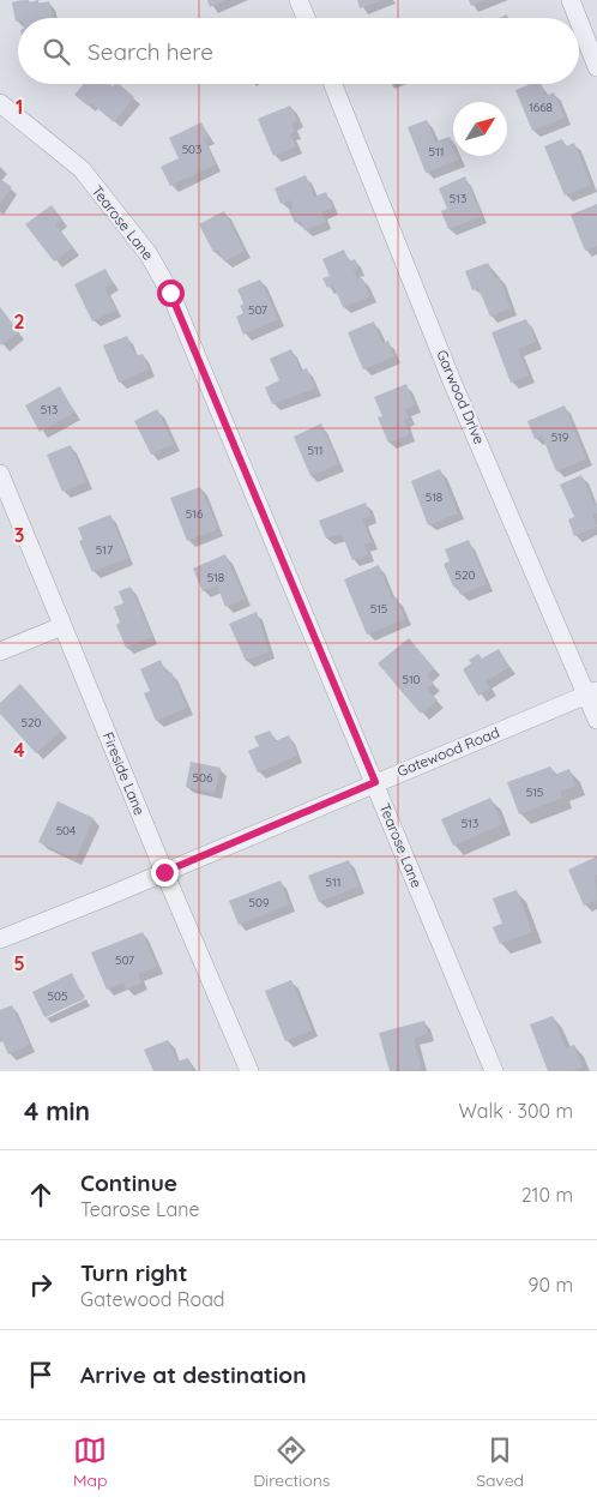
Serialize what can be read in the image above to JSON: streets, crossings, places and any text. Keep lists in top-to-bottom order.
{
  "streets": {
    "street": [
      "Tearose Lane",
      "Garwood Drive",
      "Gatewood Road",
      "Fireside Lane"
    ]
  },
  "crossings": [
    ["Tearose Lane", "Gatewood Road"],
    ["Garwood Drive", "Gatewood Road"],
    ["Gatewood Road", "Fireside Lane"]
  ],
  "house_numbers": [
    "1668",
    "503",
    "511",
    "513",
    "507",
    "513",
    "519",
    "511",
    "518",
    "516",
    "517",
    "520",
    "518",
    "515",
    "510",
    "520",
    "506",
    "515",
    "513",
    "504",
    "511",
    "509",
    "507",
    "505"
  ],
  "north": "top right",
  "page": {
    "search": "Search here",
    "heading": ["4 min", "Walk · 300 m"],
    "list": [
      ["Continue", "Tearose Lane", "210 m"],
      ["Turn right", "Gatewood Road", "90 m"],
      "Arrive at destination"
    ],
    "nav": ["Map", "Directions", "Saved"]
  },
  "grid": {
    "rows": [
      "1",
      "2",
      "3",
      "4",
      "5"
    ]
  }
}
